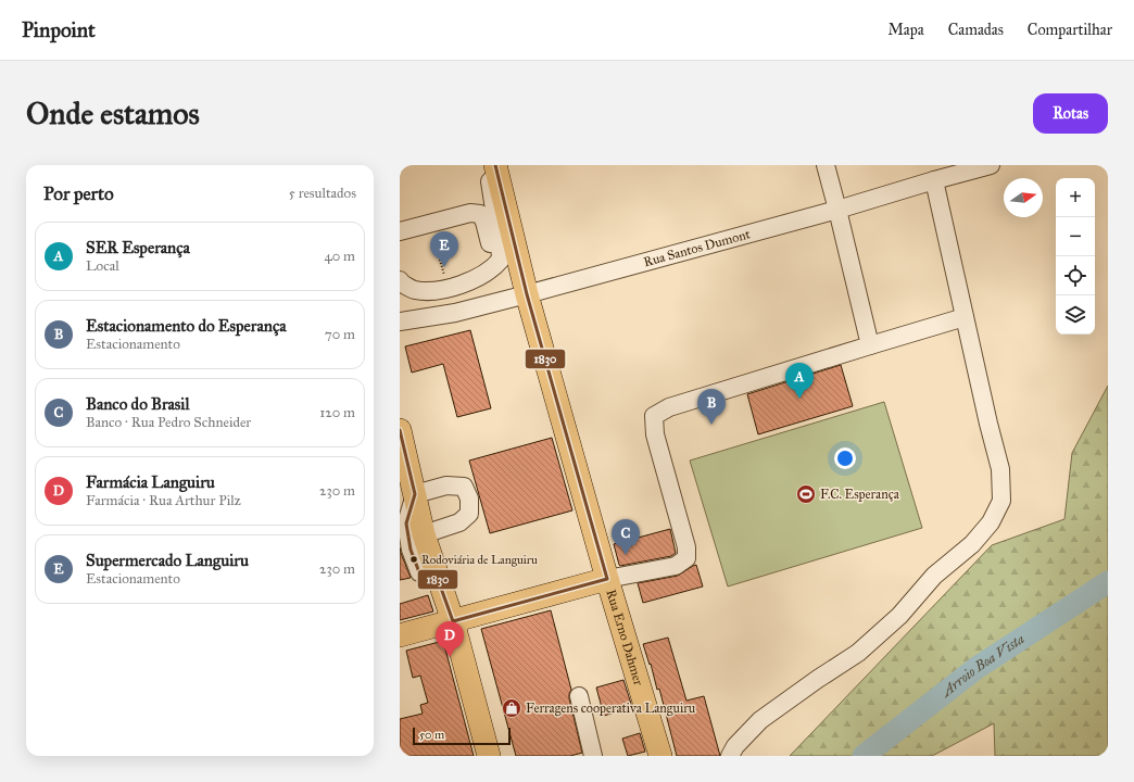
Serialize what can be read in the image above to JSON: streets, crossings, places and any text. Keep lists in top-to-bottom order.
{
  "streets": {
    "main road": ["Rua Erno Dahmer"],
    "street": ["Rua Santos Dumont"]
  },
  "crossings": [
    ["Rua Santos Dumont", "Rua Erno Dahmer"]
  ],
  "water": ["Arroio Boa Vista"],
  "places": {
    "sports": ["F.C. Esperança"],
    "other": ["Rodoviária de Languiru"],
    "shop": ["Ferragens cooperativa Languiru"]
  },
  "lines": ["transit line 1830"],
  "scale_bar": "50 m",
  "north": "right",
  "page": {
    "header": "Pinpoint",
    "nav": ["Mapa", "Camadas", "Compartilhar"],
    "buttons": "Rotas",
    "title": "Onde estamos",
    "heading": ["Por perto", "5 resultados"],
    "map_buttons": ["+", "−"],
    "list": [
      {
        "mark": "A",
        "name": "SER Esperança",
        "note": "Local",
        "value": "40 m"
      },
      {
        "mark": "B",
        "name": "Estacionamento do Esperança",
        "note": "Estacionamento",
        "value": "70 m"
      },
      {
        "mark": "C",
        "name": "Banco do Brasil",
        "note": "Banco · Rua Pedro Schneider",
        "value": "120 m"
      },
      {
        "mark": "D",
        "name": "Farmácia Languiru",
        "note": "Farmácia · Rua Arthur Pilz",
        "value": "230 m"
      },
      {
        "mark": "E",
        "name": "Supermercado Languiru",
        "note": "Estacionamento",
        "value": "230 m"
      }
    ],
    "pins": [
      "E",
      "A",
      "B",
      "C",
      "D"
    ],
    "scale": "50 m"
  }
}
